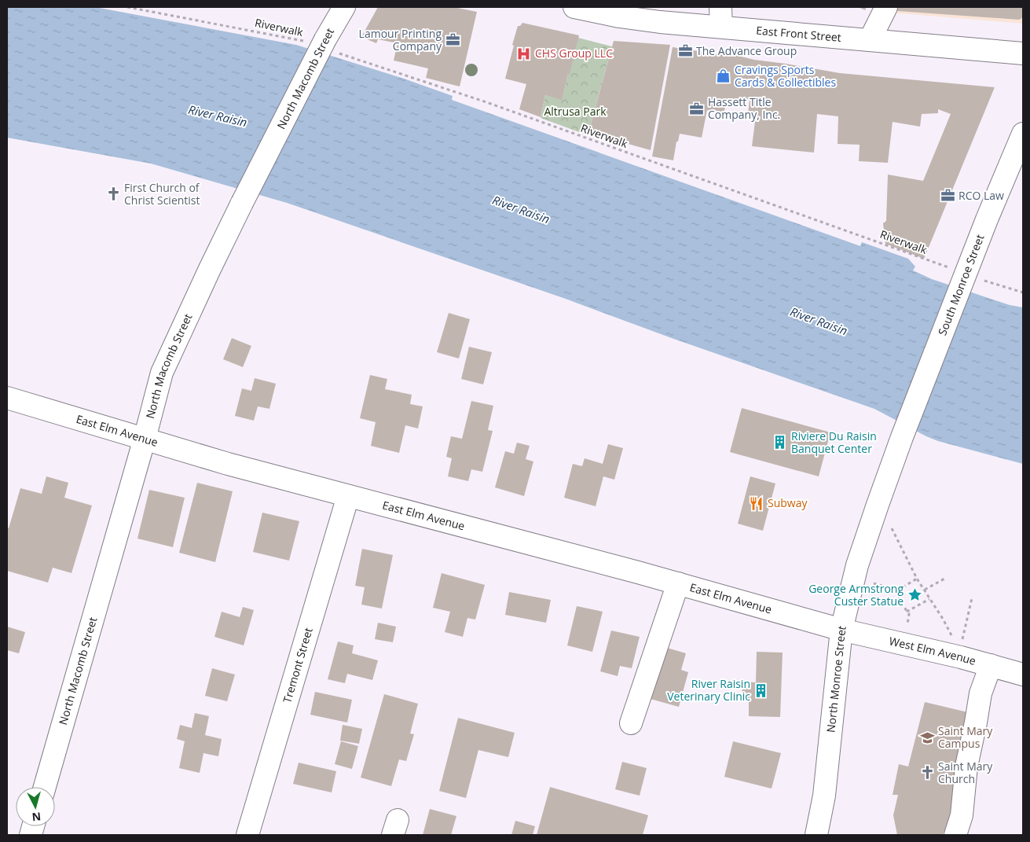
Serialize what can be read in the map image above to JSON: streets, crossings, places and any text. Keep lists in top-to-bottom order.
{
  "streets": {
    "street": [
      "East Front Street",
      "North Macomb Street",
      "South Monroe Street",
      "East Elm Avenue",
      "West Elm Avenue",
      "Tremont Street",
      "North Monroe Street"
    ],
    "path": ["Riverwalk"]
  },
  "crossings": [
    ["Riverwalk", "North Macomb Street"],
    ["Riverwalk", "South Monroe Street"],
    ["North Macomb Street", "East Elm Avenue"],
    ["South Monroe Street", "North Monroe Street"],
    ["East Elm Avenue", "West Elm Avenue"],
    ["East Elm Avenue", "Tremont Street"],
    ["East Elm Avenue", "North Monroe Street"],
    ["West Elm Avenue", "North Monroe Street"]
  ],
  "water": ["River Raisin"],
  "parks": ["Altrusa Park"],
  "places": {
    "office": [
      "Lamour Printing Company",
      "The Advance Group",
      "Hassett Title Company, Inc.",
      "RCO Law"
    ],
    "hospital": ["CHS Group LLC"],
    "shop": ["Cravings Sports Cards & Collectibles"],
    "church": ["First Church of Christ Scientist", "Saint Mary Church"],
    "building": ["Riviere Du Raisin Banquet Center", "River Raisin Veterinary Clinic"],
    "restaurant": ["Subway"],
    "place": ["George Armstrong Custer Statue"],
    "school or university": ["Saint Mary Campus"]
  },
  "north": "bottom"
}
